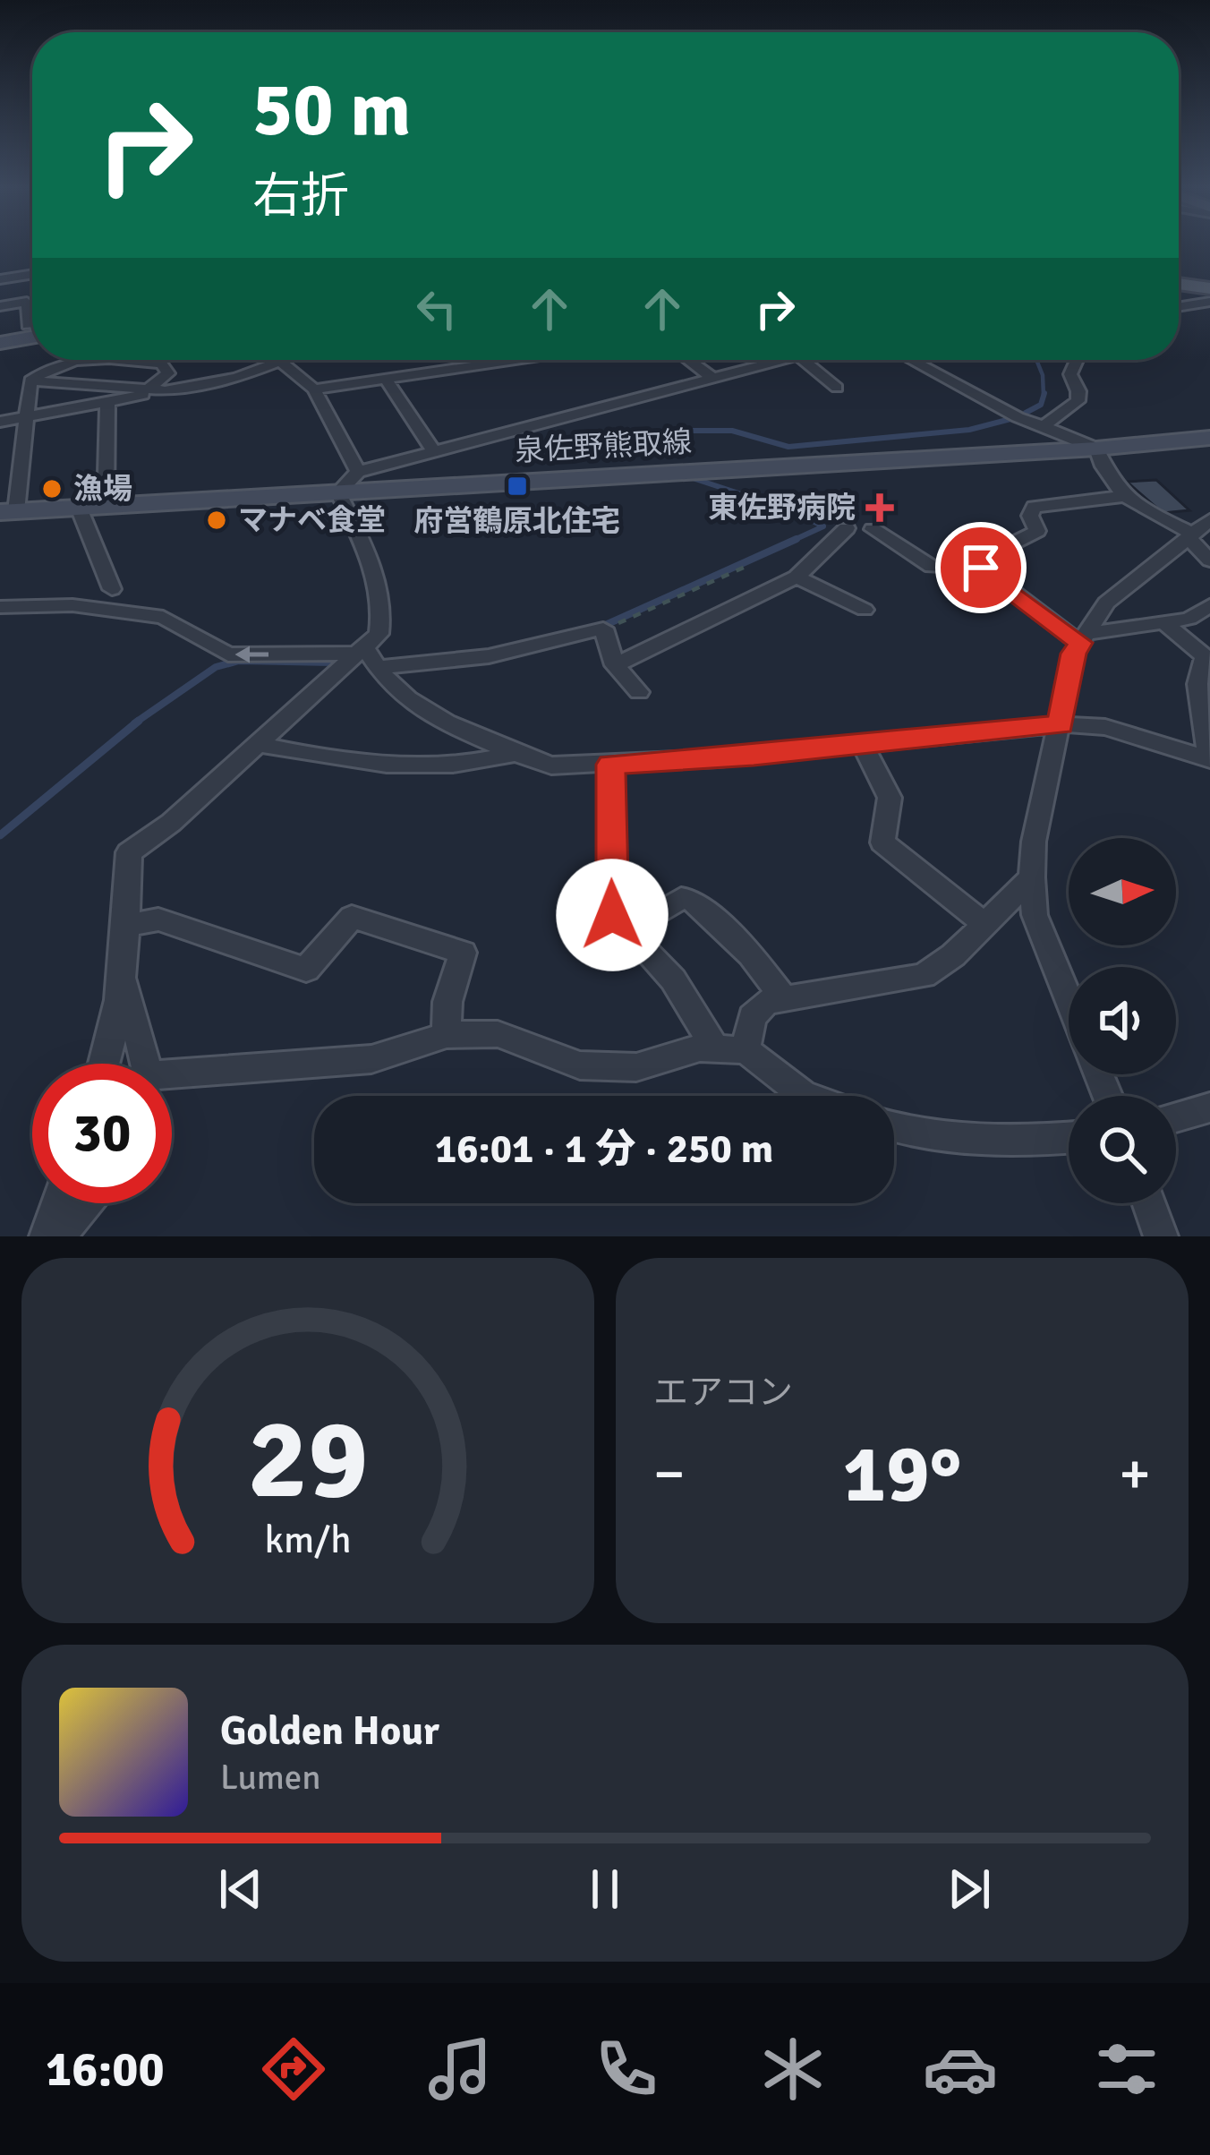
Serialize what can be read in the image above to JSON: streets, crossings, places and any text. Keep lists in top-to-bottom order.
{
  "streets": {
    "main road": ["泉佐野熊取線"]
  },
  "places": {
    "transit": ["府営鶴原北住宅"],
    "other": ["漁場", "マナベ食堂"],
    "health": ["東佐野病院"]
  },
  "north": "right",
  "page": {
    "turn": ["50 m", "右折"],
    "limit": "30",
    "trip": "16:01 · 1 分 · 250 m",
    "tile": "エアコン",
    "heat": ["−", "19°", "+"],
    "song": ["Golden Hour", "Lumen"],
    "tabs": "16:00",
    "gauge": ["29", "km/h"]
  }
}
